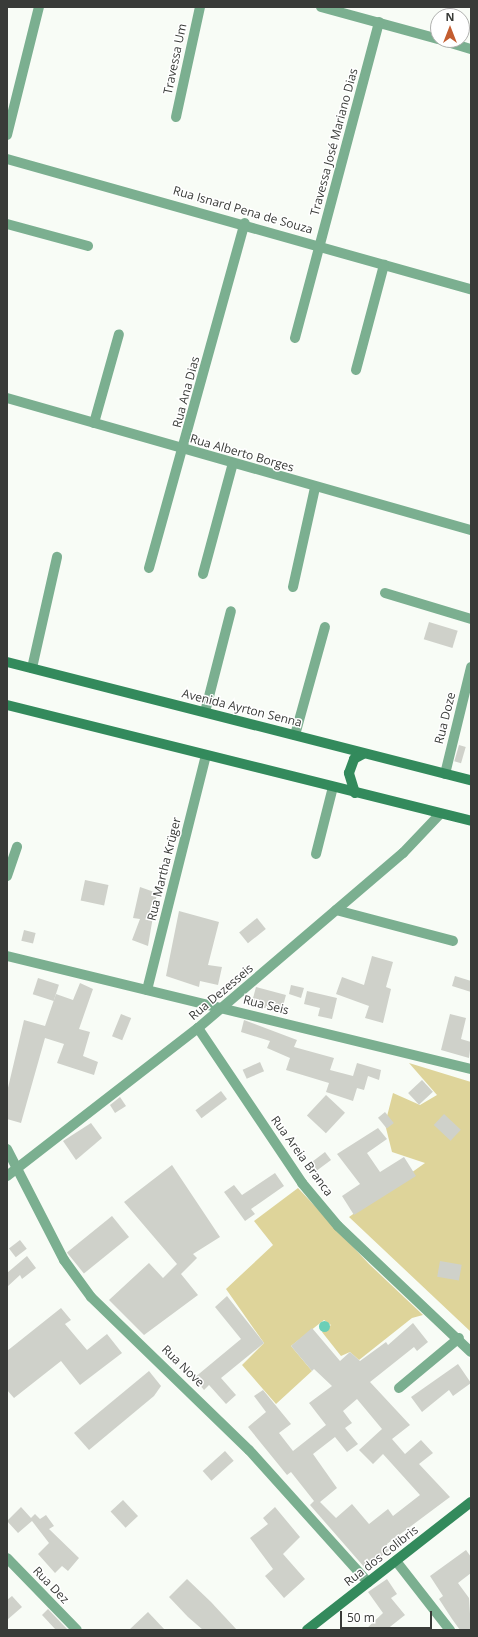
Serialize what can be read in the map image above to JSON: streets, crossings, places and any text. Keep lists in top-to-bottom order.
{
  "streets": {
    "street": [
      "Travessa Um",
      "Travessa José Mariano Dias",
      "Rua Isnard Pena de Souza",
      "Rua Ana Dias",
      "Rua Alberto Borges",
      "Avenida Ayrton Senna",
      "Rua Doze",
      "Rua Martha Krüger",
      "Rua Dezesseis",
      "Rua Seis",
      "Rua Areia Branca",
      "Rua Nove",
      "Rua dos Colibris",
      "Rua Dez"
    ]
  },
  "crossings": [
    ["Travessa José Mariano Dias", "Rua Isnard Pena de Souza"],
    ["Rua Isnard Pena de Souza", "Rua Ana Dias"],
    ["Rua Ana Dias", "Rua Alberto Borges"],
    ["Avenida Ayrton Senna", "Rua Doze"],
    ["Rua Martha Krüger", "Rua Seis"],
    ["Rua Dezesseis", "Rua Seis"],
    ["Rua Dezesseis", "Rua Areia Branca"],
    ["Rua Dezesseis", "Rua Nove"],
    ["Rua Nove", "Rua dos Colibris"]
  ],
  "scale_bar": "50 m",
  "north": "top"
}
